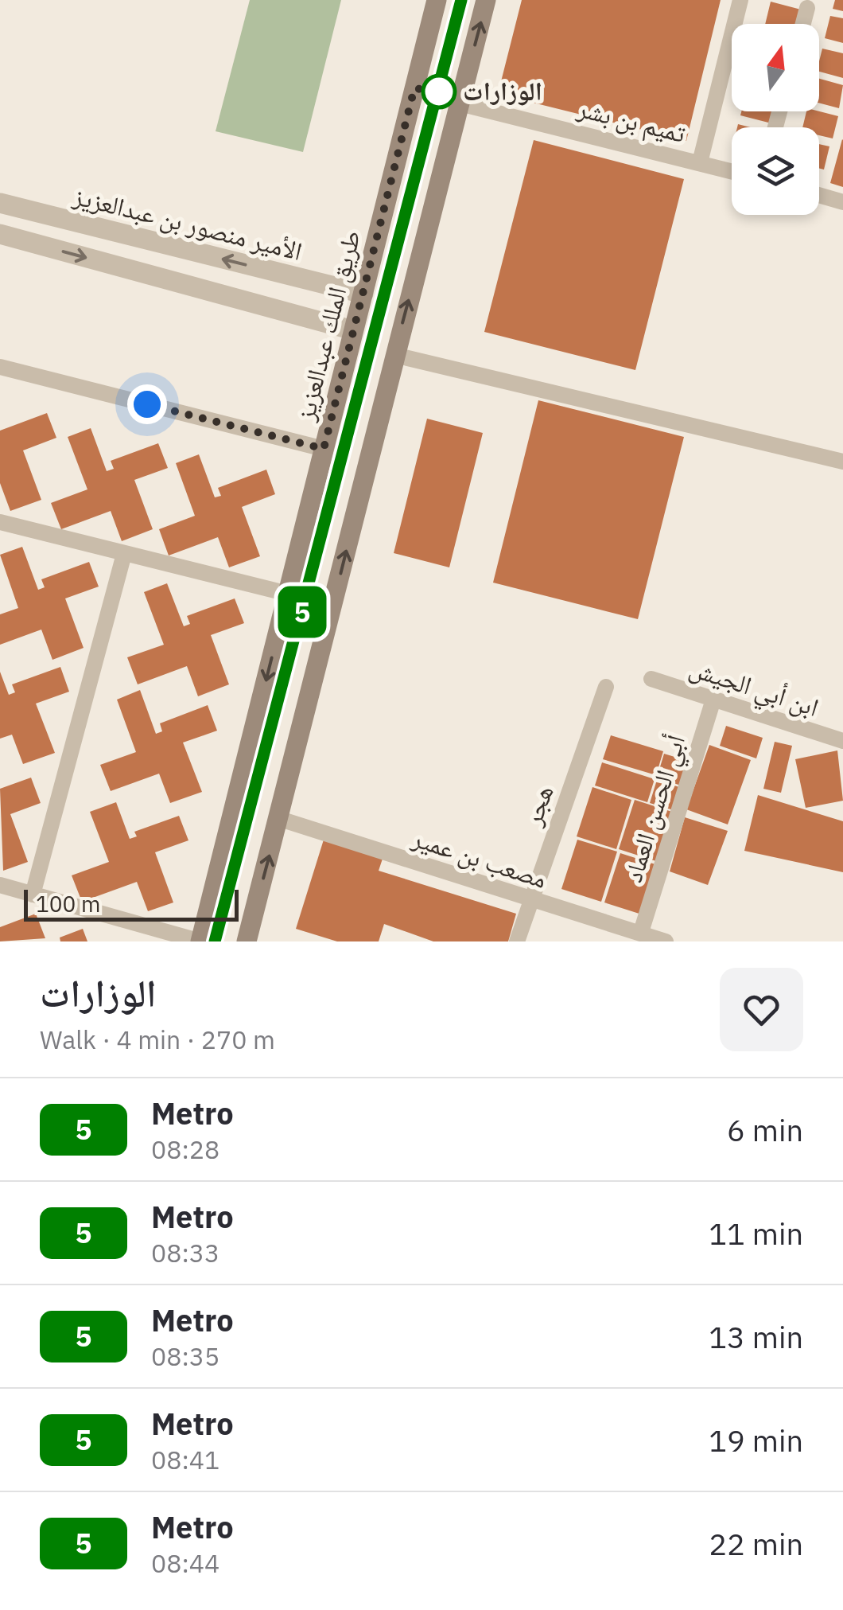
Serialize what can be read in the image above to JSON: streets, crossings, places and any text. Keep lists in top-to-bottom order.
{
  "streets": {
    "main road": ["طريق الملك عبدالعزيز"],
    "street": [
      "تميم بن بشر",
      "الأمير منصور بن عبدالعزيز",
      "ابن أبي الجيش",
      "هجر",
      "أبي الحسن العماد",
      "مصعب بن عمير"
    ]
  },
  "crossings": [
    ["الأمير منصور بن عبدالعزيز", "طريق الملك عبدالعزيز"],
    ["ابن أبي الجيش", "أبي الحسن العماد"],
    ["هجر", "مصعب بن عمير"],
    ["أبي الحسن العماد", "مصعب بن عمير"]
  ],
  "places": ["الوزارات"],
  "lines": ["metro line 5"],
  "scale_bar": "100 m",
  "north": "top",
  "page": {
    "on_map": "5",
    "scale": "100 m",
    "heading": ["الوزارات", "Walk · 4 min · 270 m"],
    "list": [
      {
        "mark": "5",
        "name": "Metro",
        "note": "08:28",
        "value": "6 min"
      },
      {
        "mark": "5",
        "name": "Metro",
        "note": "08:33",
        "value": "11 min"
      },
      {
        "mark": "5",
        "name": "Metro",
        "note": "08:35",
        "value": "13 min"
      },
      {
        "mark": "5",
        "name": "Metro",
        "note": "08:41",
        "value": "19 min"
      },
      {
        "mark": "5",
        "name": "Metro",
        "note": "08:44",
        "value": "22 min"
      }
    ]
  }
}
